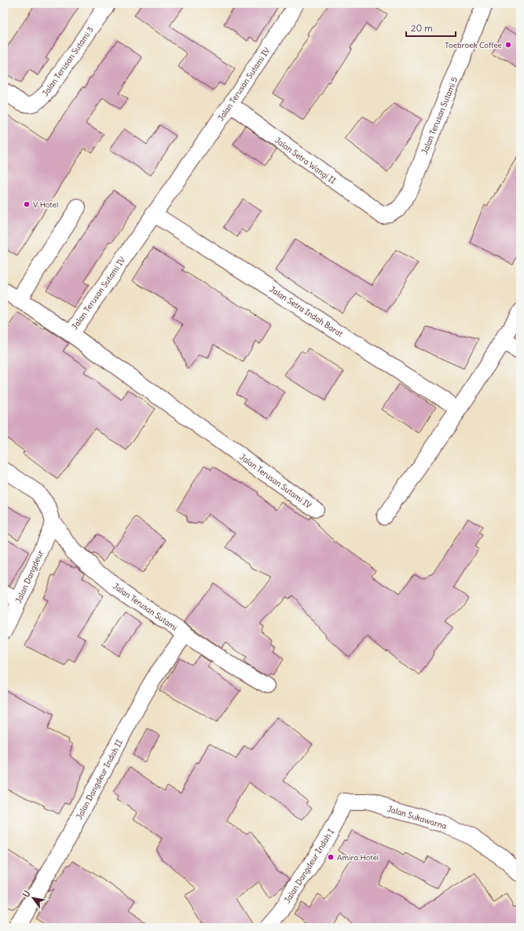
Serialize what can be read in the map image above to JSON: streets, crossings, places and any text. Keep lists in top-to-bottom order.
{
  "streets": {
    "street": [
      "Jalan Terusan Sutami 3",
      "Jalan Terusan Sutami IV",
      "Jalan Terusan Sutami 5",
      "Jalan Setra Wangi II",
      "Jalan Setra Indah Barat",
      "Jalan Dangdeur",
      "Jalan Terusan Sutami",
      "Jalan Dangdeur Indah II",
      "Jalan Sukawarna",
      "Jalan Dangdeur Indah I"
    ]
  },
  "crossings": [
    ["Jalan Terusan Sutami IV", "Jalan Setra Wangi II"],
    ["Jalan Terusan Sutami IV", "Jalan Setra Indah Barat"],
    ["Jalan Terusan Sutami 5", "Jalan Setra Wangi II"],
    ["Jalan Dangdeur", "Jalan Terusan Sutami"],
    ["Jalan Terusan Sutami", "Jalan Dangdeur Indah II"],
    ["Jalan Sukawarna", "Jalan Dangdeur Indah I"]
  ],
  "places": ["Toebroek Coffee", "V Hotel", "Amira Hotel"],
  "scale_bar": "20 m",
  "north": "top left"
}
